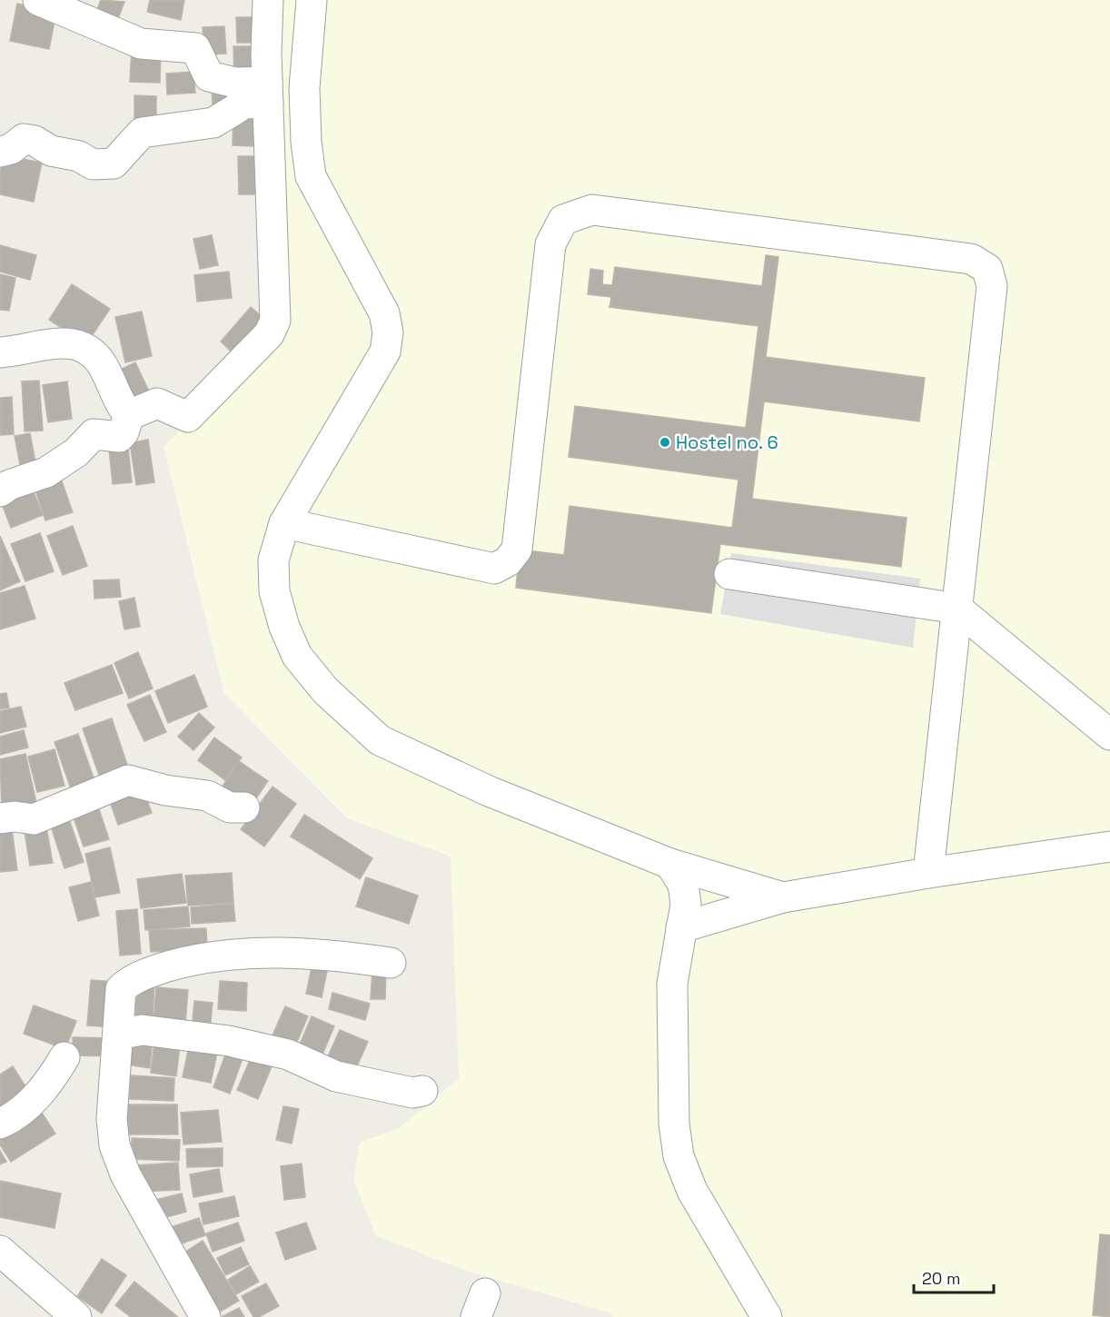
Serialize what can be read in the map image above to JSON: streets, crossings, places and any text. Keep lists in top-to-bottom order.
{
  "places": ["Hostel no. 6"],
  "scale_bar": "20 m"
}
